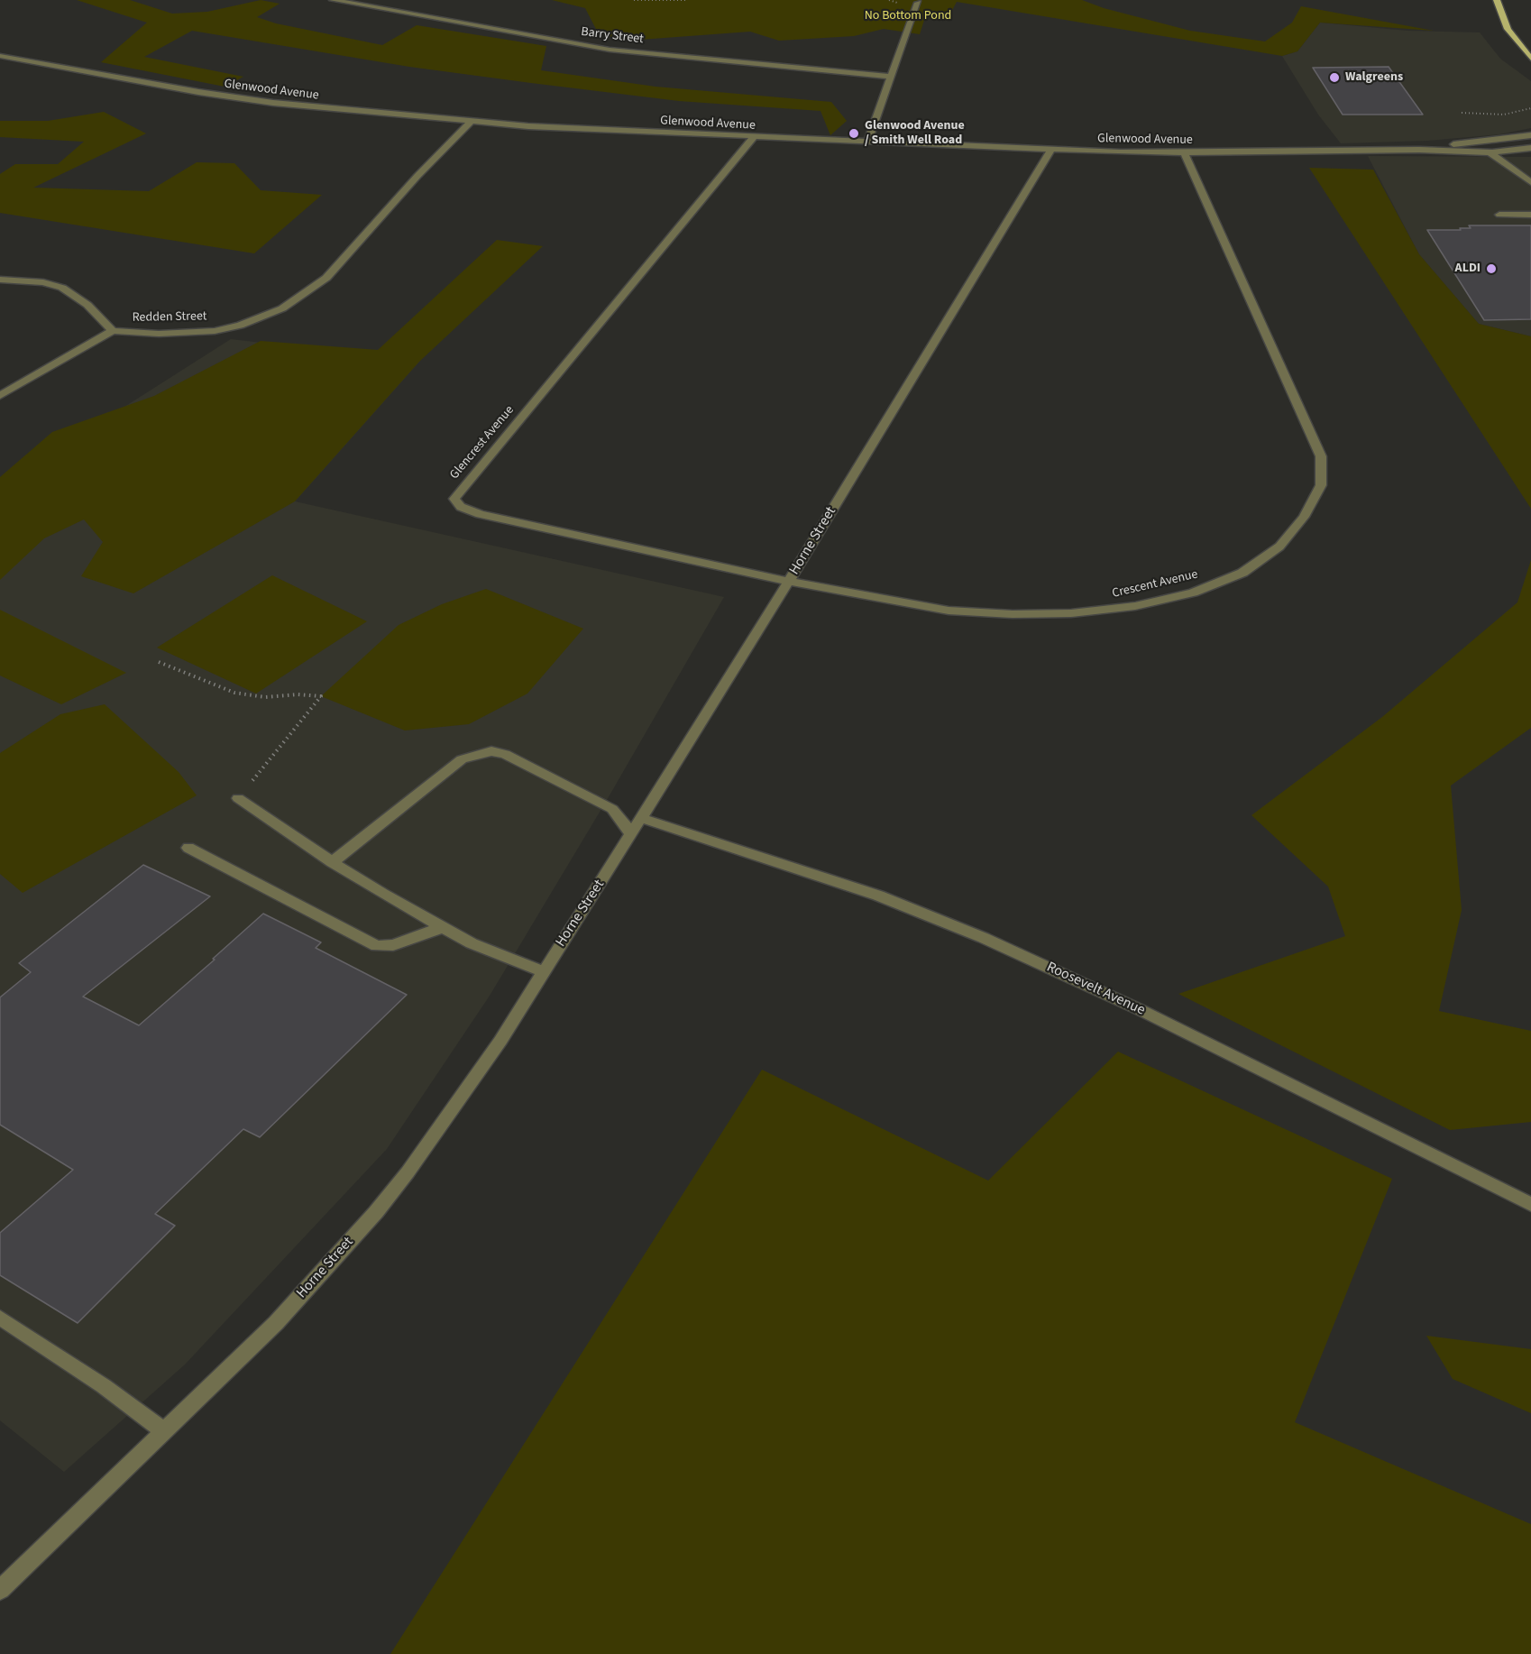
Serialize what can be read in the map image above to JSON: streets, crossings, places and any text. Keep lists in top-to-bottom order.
{
  "streets": {
    "street": [
      "Barry Street",
      "Glenwood Avenue",
      "Redden Street",
      "Glencrest Avenue",
      "Horne Street",
      "Crescent Avenue",
      "Roosevelt Avenue"
    ]
  },
  "crossings": [
    ["Glenwood Avenue", "Redden Street"],
    ["Glenwood Avenue", "Glencrest Avenue"],
    ["Glenwood Avenue", "Horne Street"],
    ["Glenwood Avenue", "Crescent Avenue"],
    ["Glencrest Avenue", "Horne Street"],
    ["Glencrest Avenue", "Crescent Avenue"],
    ["Horne Street", "Crescent Avenue"],
    ["Horne Street", "Roosevelt Avenue"]
  ],
  "parks": ["No Bottom Pond"],
  "places": ["Walgreens", "Glenwood Avenue / Smith Well Road", "ALDI"]
}
